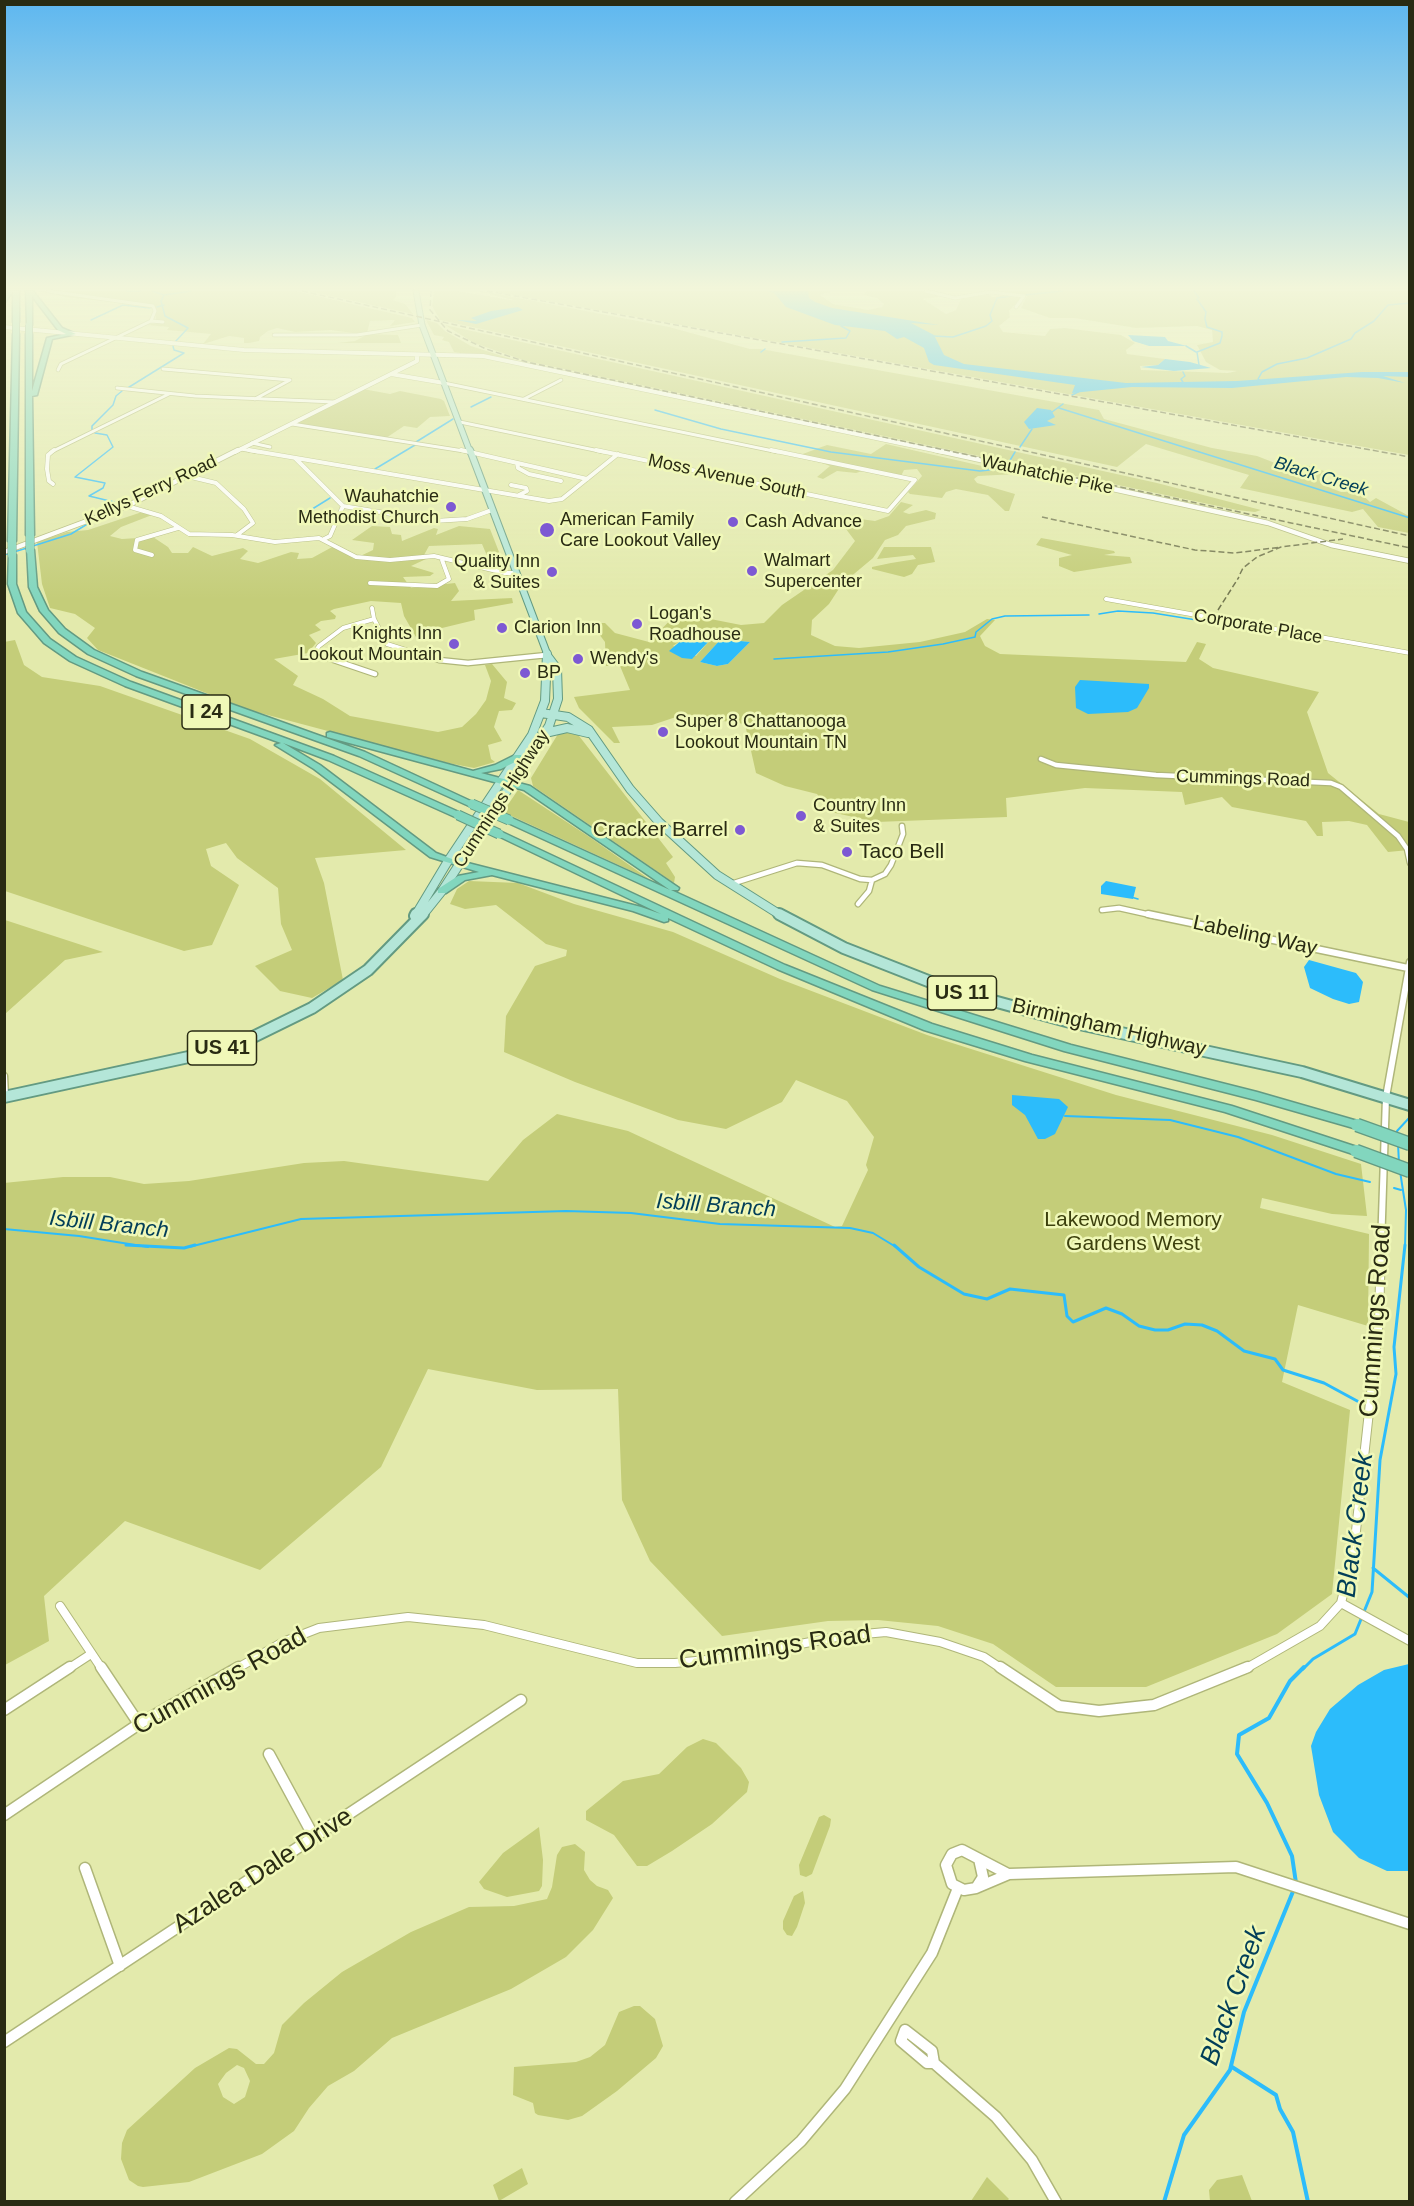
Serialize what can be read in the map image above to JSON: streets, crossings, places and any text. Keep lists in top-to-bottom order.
{
  "streets": {
    "highway": ["I 24"],
    "main road": [
      "Cummings Highway",
      "US 11",
      "Birmingham Highway",
      "US 41"
    ],
    "street": [
      "Wauhatchie Pike",
      "Moss Avenue South",
      "Kellys Ferry Road",
      "Corporate Place",
      "Cummings Road",
      "Labeling Way",
      "Azalea Dale Drive"
    ]
  },
  "crossings": [
    ["Moss Avenue South", "Cummings Highway"],
    ["Kellys Ferry Road", "I 24"],
    ["Cummings Road", "Labeling Way"],
    ["Cummings Road", "Birmingham Highway"],
    ["Cummings Highway", "Birmingham Highway"]
  ],
  "water": ["Black Creek", "Isbill Branch"],
  "parks": ["Lakewood Memory Gardens West"],
  "places": [
    "Wauhatchie Methodist Church",
    "Cash Advance",
    "American Family Care Lookout Valley",
    "Walmart Supercenter",
    "Quality Inn & Suites",
    "Logan's Roadhouse",
    "Clarion Inn",
    "Knights Inn Lookout Mountain",
    "Wendy's",
    "BP",
    "Super 8 Chattanooga Lookout Mountain TN",
    "Country Inn & Suites",
    "Cracker Barrel",
    "Taco Bell"
  ]
}
